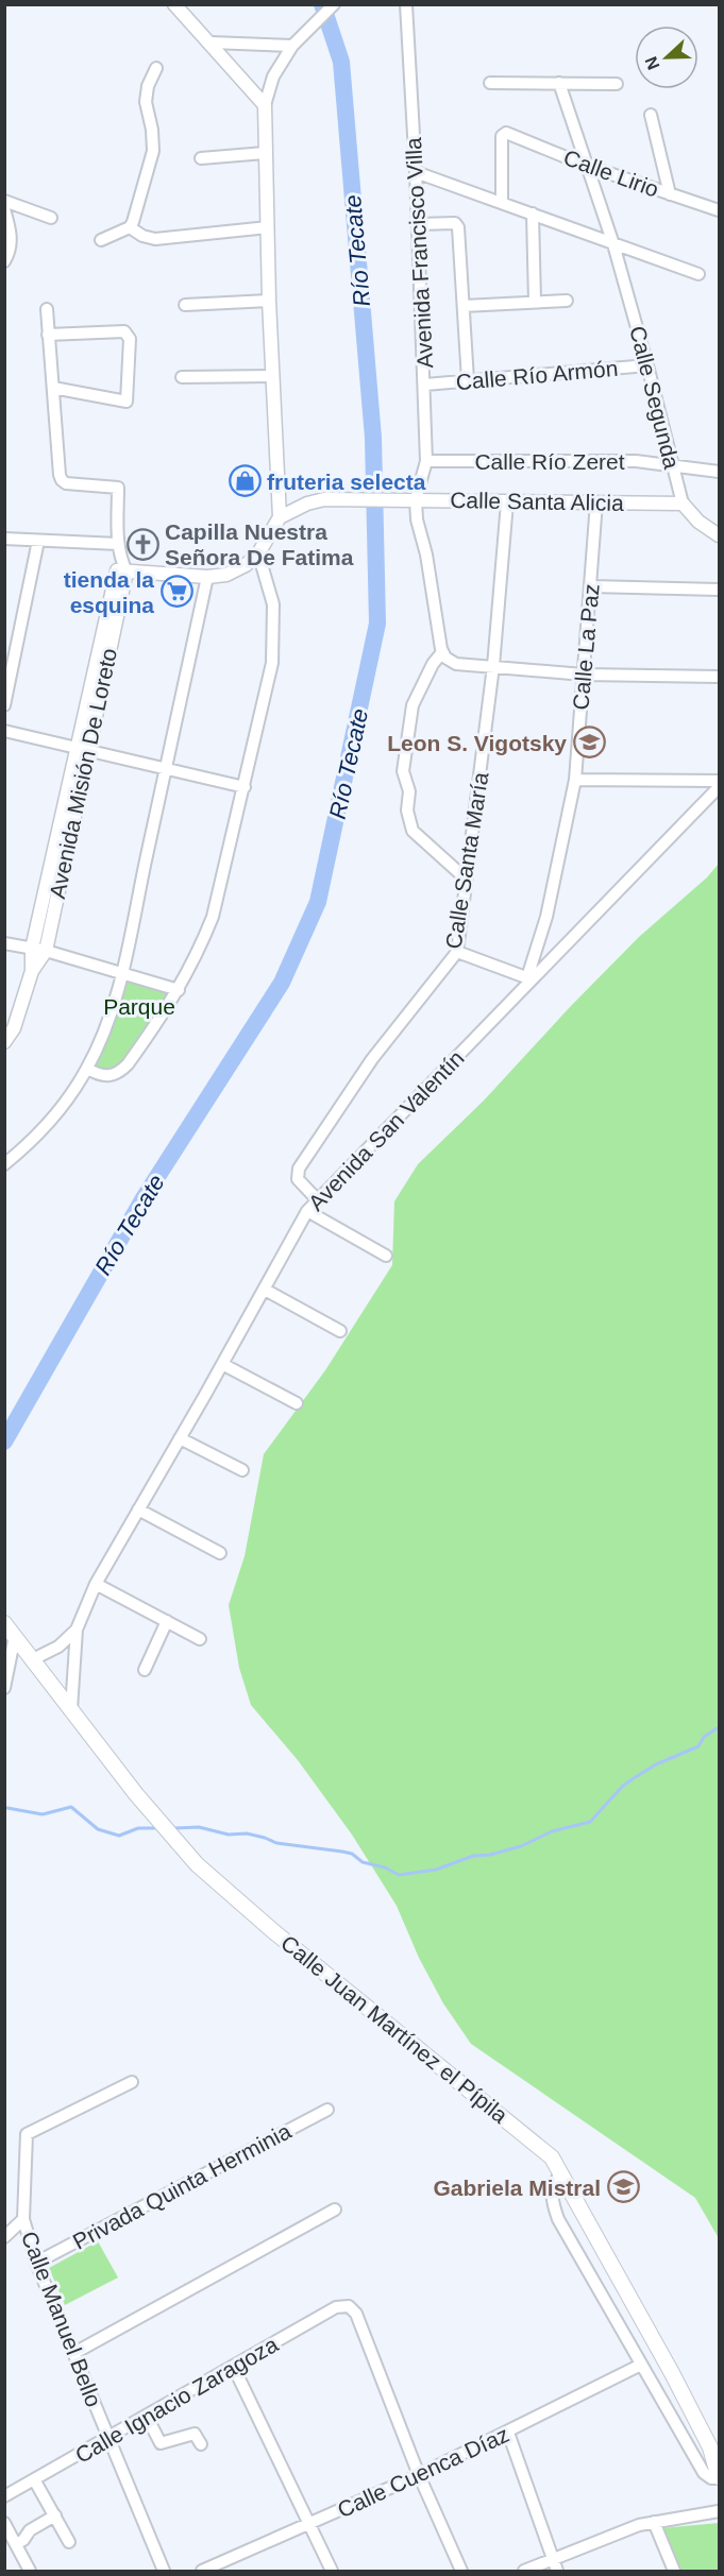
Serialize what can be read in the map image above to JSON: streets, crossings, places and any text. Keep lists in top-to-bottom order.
{
  "streets": {
    "main road": ["Calle Juan Martínez el Pípila"],
    "street": [
      "Calle Lirio",
      "Avenida Francisco Villa",
      "Calle Río Armón",
      "Calle Segunda",
      "Calle Río Zeret",
      "Calle Santa Alicia",
      "Calle La Paz",
      "Avenida Misión De Loreto",
      "Calle Santa María",
      "Avenida San Valentín",
      "Privada Quinta Herminia",
      "Calle Manuel Bello",
      "Calle Ignacio Zaragoza",
      "Calle Cuenca Díaz"
    ]
  },
  "crossings": [
    ["Calle Lirio", "Calle Segunda"],
    ["Avenida Francisco Villa", "Calle Río Armón"],
    ["Avenida Francisco Villa", "Calle Río Zeret"],
    ["Avenida Francisco Villa", "Calle Santa Alicia"],
    ["Calle Río Armón", "Calle Segunda"],
    ["Calle Segunda", "Calle Río Zeret"],
    ["Calle Segunda", "Calle Santa Alicia"],
    ["Calle Santa Alicia", "Calle La Paz"],
    ["Calle Santa Alicia", "Calle Santa María"],
    ["Calle La Paz", "Avenida San Valentín"],
    ["Calle Santa María", "Avenida San Valentín"],
    ["Avenida San Valentín", "Calle Juan Martínez el Pípila"],
    ["Privada Quinta Herminia", "Calle Manuel Bello"],
    ["Calle Manuel Bello", "Calle Ignacio Zaragoza"],
    ["Calle Ignacio Zaragoza", "Calle Cuenca Díaz"]
  ],
  "water": ["Río Tecate"],
  "parks": ["Parque"],
  "places": {
    "shop": ["fruteria selecta"],
    "church": ["Capilla Nuestra Señora De Fatima"],
    "supermarket": ["tienda la esquina"],
    "school or university": ["Leon S. Vigotsky", "Gabriela Mistral"]
  },
  "north": "left"
}
